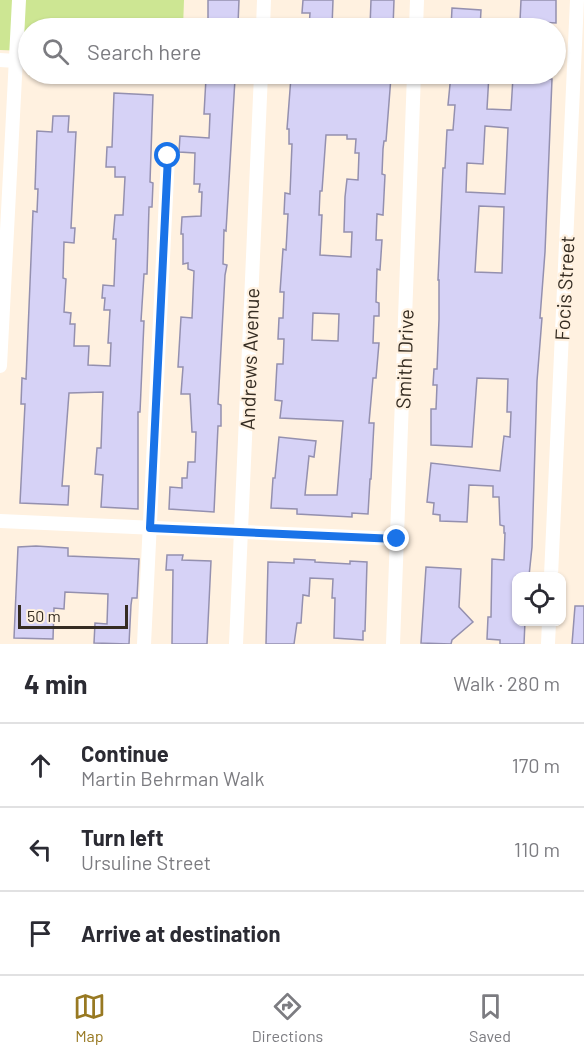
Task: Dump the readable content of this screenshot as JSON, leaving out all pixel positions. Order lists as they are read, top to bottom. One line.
{"streets":{"street":["Focis Street","Andrews Avenue","Smith Drive"]},"scale_bar":"50 m","page":{"search":"Search here","scale":"50 m","heading":["4 min","Walk · 280 m"],"list":[["Continue","Martin Behrman Walk","170 m"],["Turn left","Ursuline Street","110 m"],"Arrive at destination"],"nav":["Map","Directions","Saved"]}}
